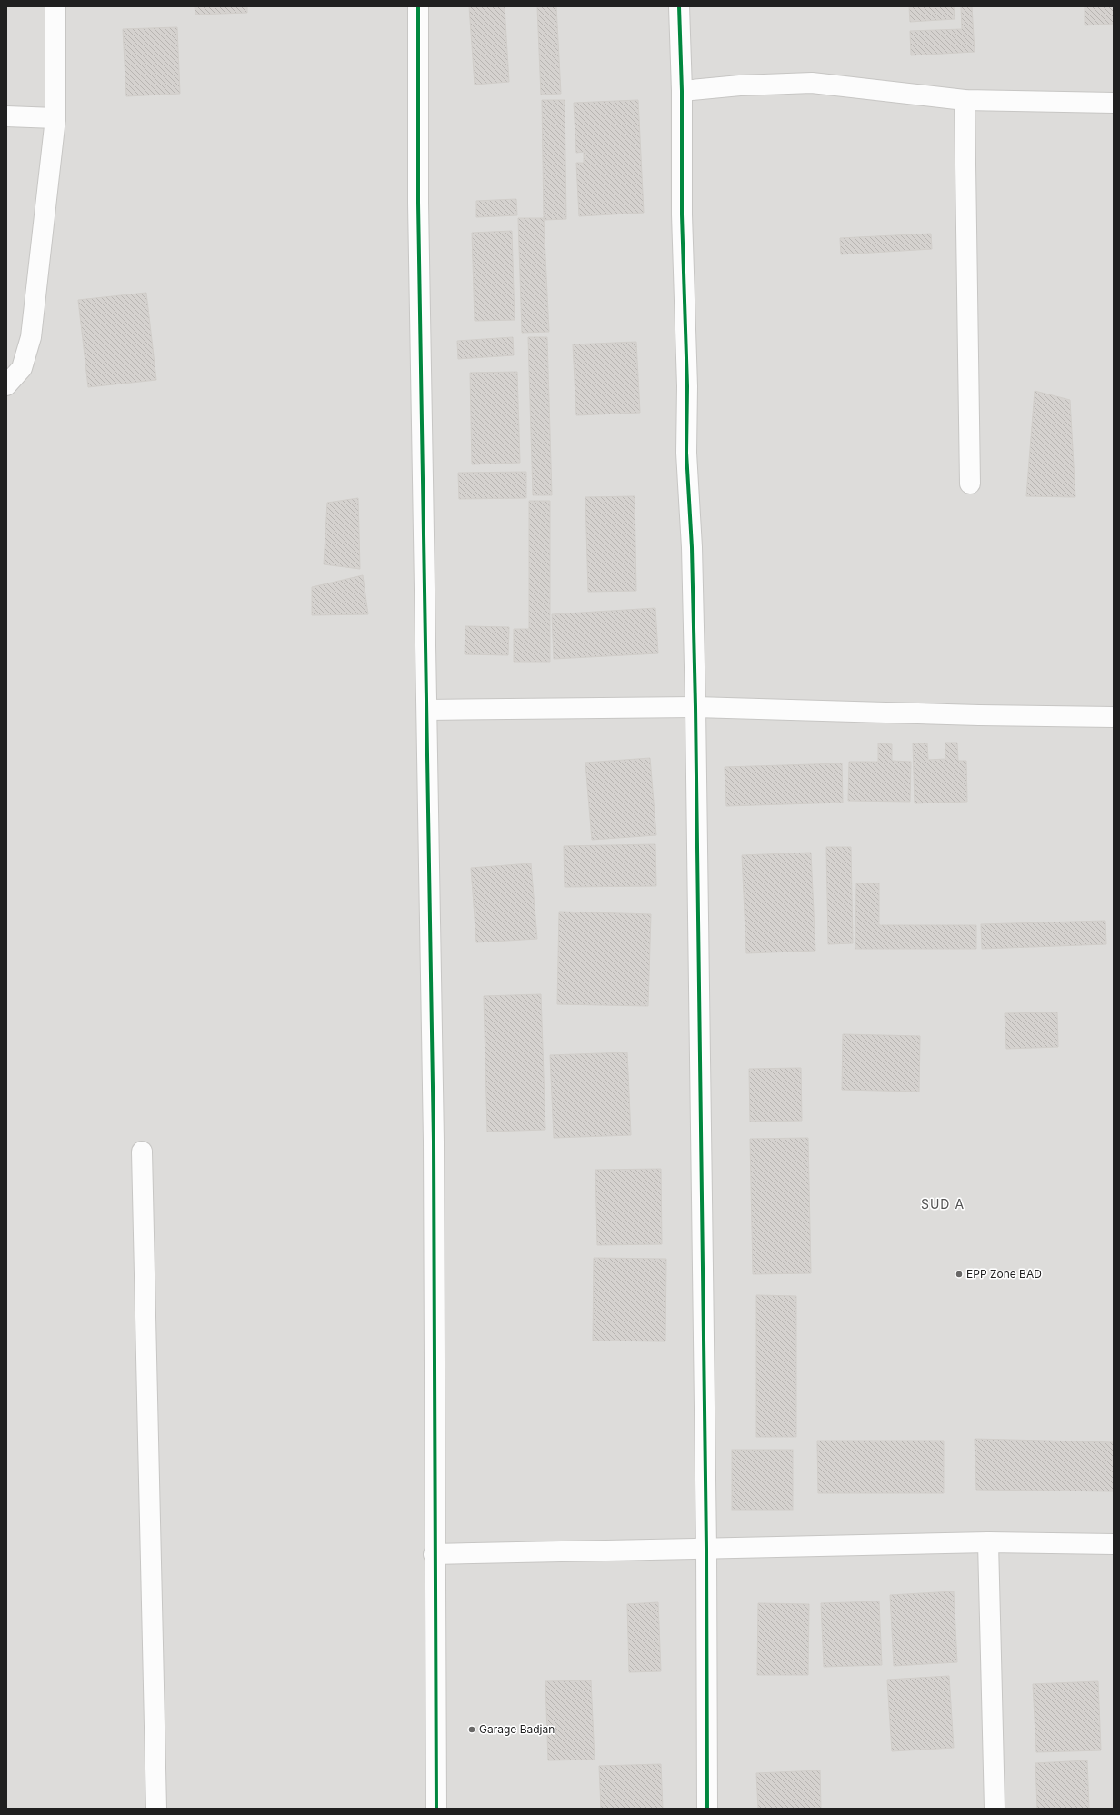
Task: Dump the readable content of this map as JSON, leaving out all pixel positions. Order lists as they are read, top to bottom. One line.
{"districts":["SUD A"],"places":["EPP Zone BAD","Garage Badjan"]}
